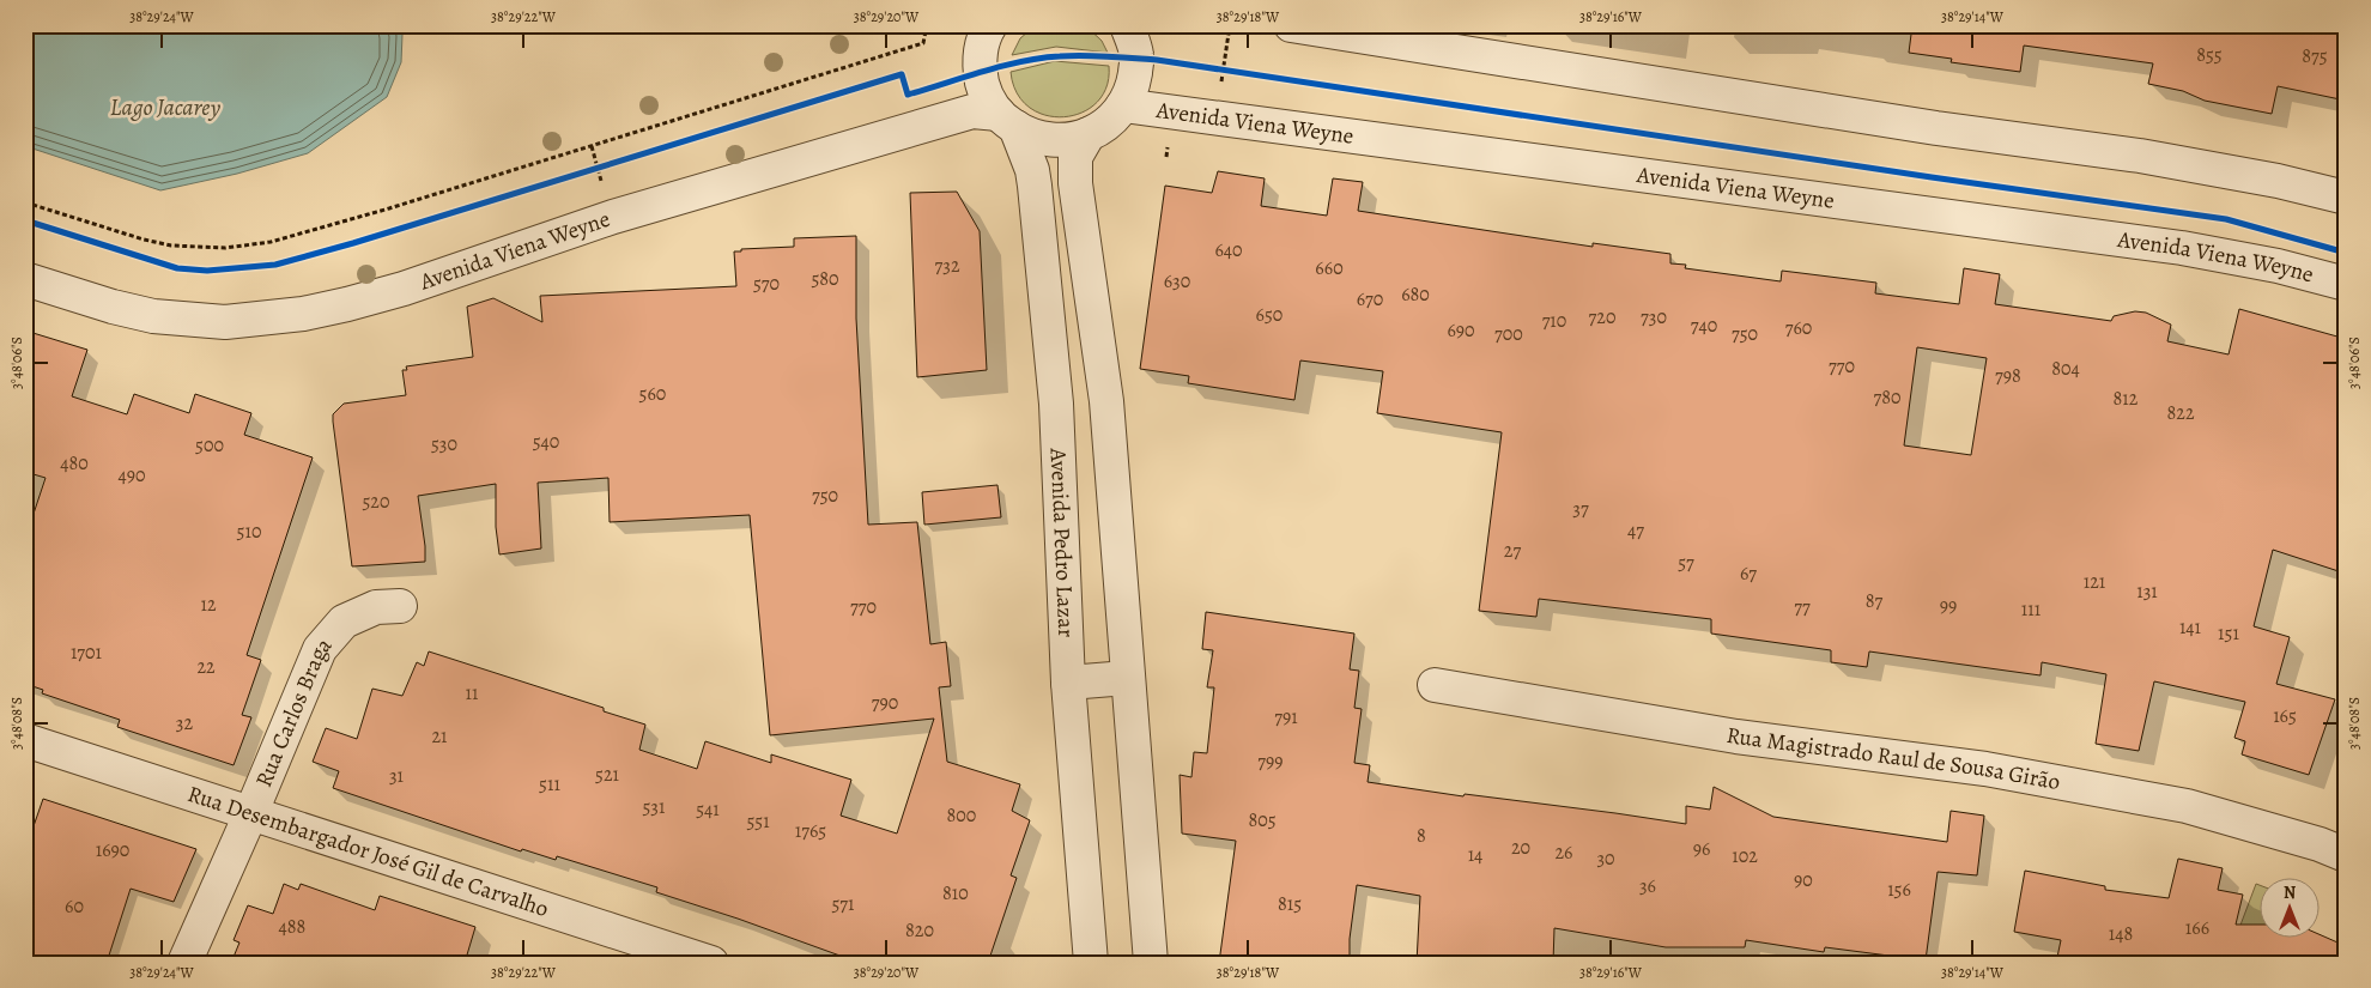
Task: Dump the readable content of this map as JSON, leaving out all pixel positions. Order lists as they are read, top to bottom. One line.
{"streets":{"street":["Avenida Viena Weyne","Avenida Pedro Lazar","Rua Carlos Braga","Rua Magistrado Raul de Sousa Girão","Rua Desembargador José Gil de Carvalho"]},"crossings":[["Avenida Viena Weyne","Avenida Pedro Lazar"],["Rua Carlos Braga","Rua Desembargador José Gil de Carvalho"]],"water":["Lago Jacarey"],"house_numbers":["855","875","640","732","660","580","630","570","680","670","650","720","730","710","740","760","690","700","750","770","804","798","560","780","812","822","540","530","500","480","490","750","520","37","47","510","27","57","67","121","131","87","12","99","770","77","111","141","151","1701","22","11","790","165","791","32","21","799","521","31","511","531","541","800","805","551","1765","8","20","96","1690","26","14","102","30","90","36","156","810","571","815","60","488","166","820","148"],"north":"top","coordinates":["38°29'24\"W","38°29'22\"W","38°29'20\"W","38°29'18\"W","38°29'16\"W","38°29'14\"W","3°48'06\"S","3°48'08\"S"]}
